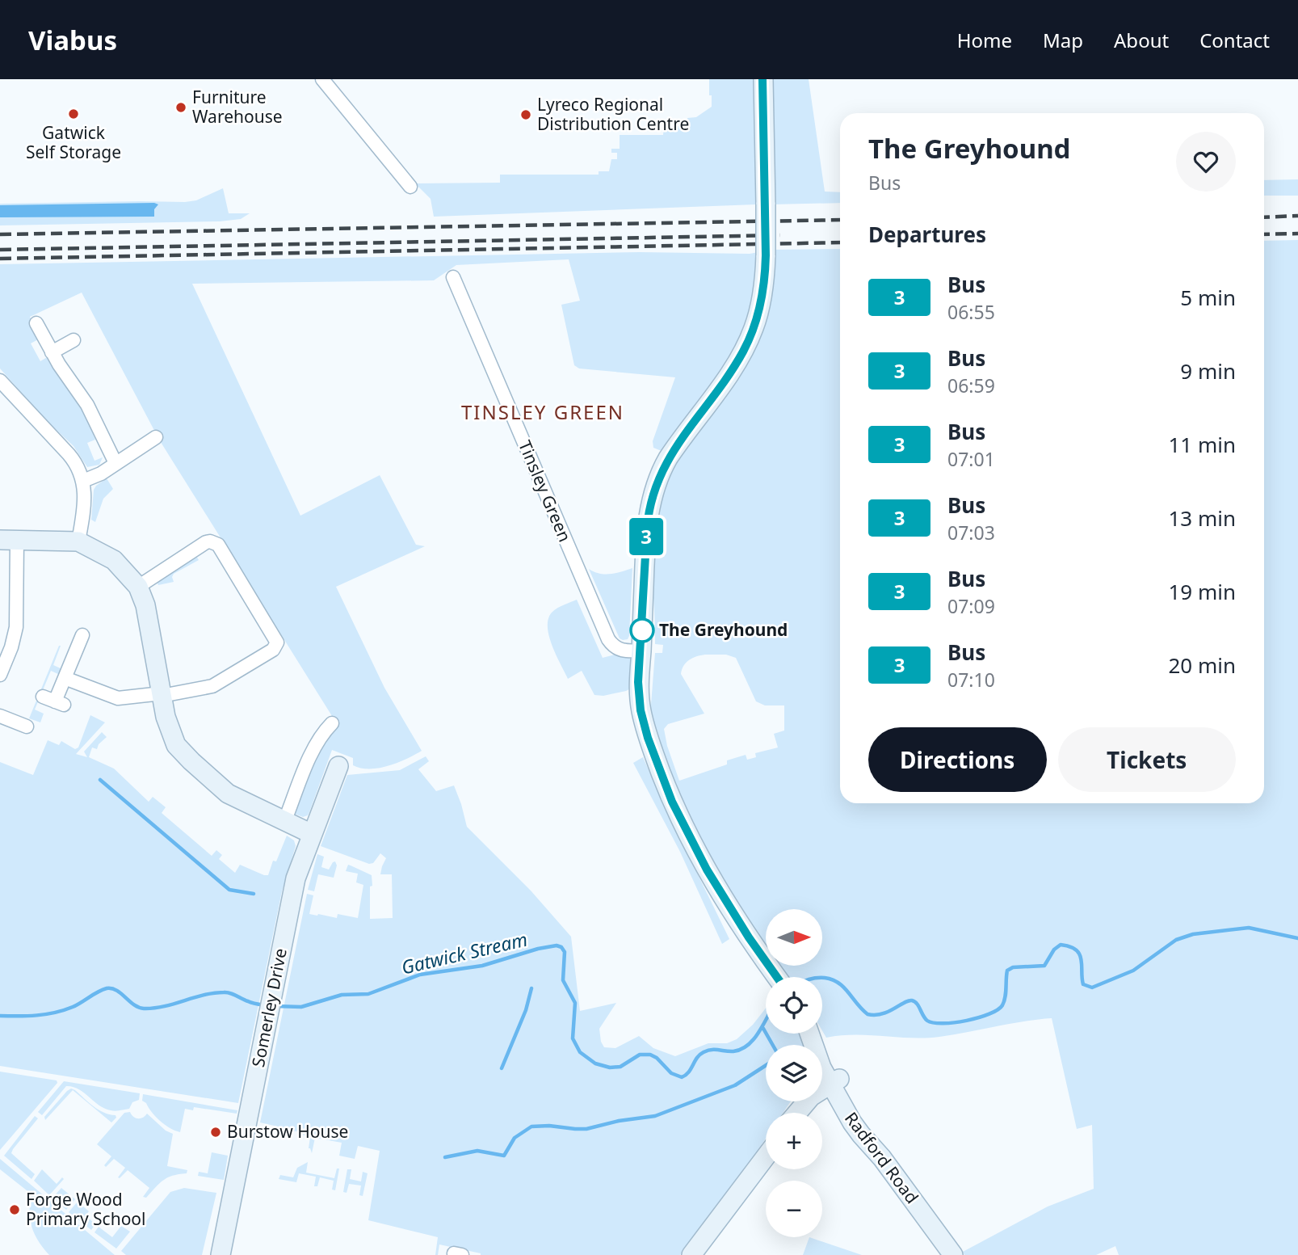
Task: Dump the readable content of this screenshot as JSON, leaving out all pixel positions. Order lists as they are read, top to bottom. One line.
{"streets":{"street":["Tinsley Green","Somerley Drive","Radford Road"]},"districts":["TINSLEY GREEN"],"water":["Gatwick Stream"],"places":["Furniture Warehouse","Gatwick Self Storage","Lyreco Regional Distribution Centre","The Greyhound","Burstow House","Forge Wood Primary School"],"lines":["bus line 3"],"north":"right","page":{"header":"Viabus","nav":["Home","Map","About","Contact"],"on_map":"3","heading":[["The Greyhound","Bus"],"Departures"],"list":[{"mark":"3","name":"Bus","note":"06:55","value":"5 min"},{"mark":"3","name":"Bus","note":"06:59","value":"9 min"},{"mark":"3","name":"Bus","note":"07:01","value":"11 min"},{"mark":"3","name":"Bus","note":"07:03","value":"13 min"},{"mark":"3","name":"Bus","note":"07:09","value":"19 min"},{"mark":"3","name":"Bus","note":"07:10","value":"20 min"}],"buttons":["Directions","Tickets"],"map_buttons":["+","−"]}}
